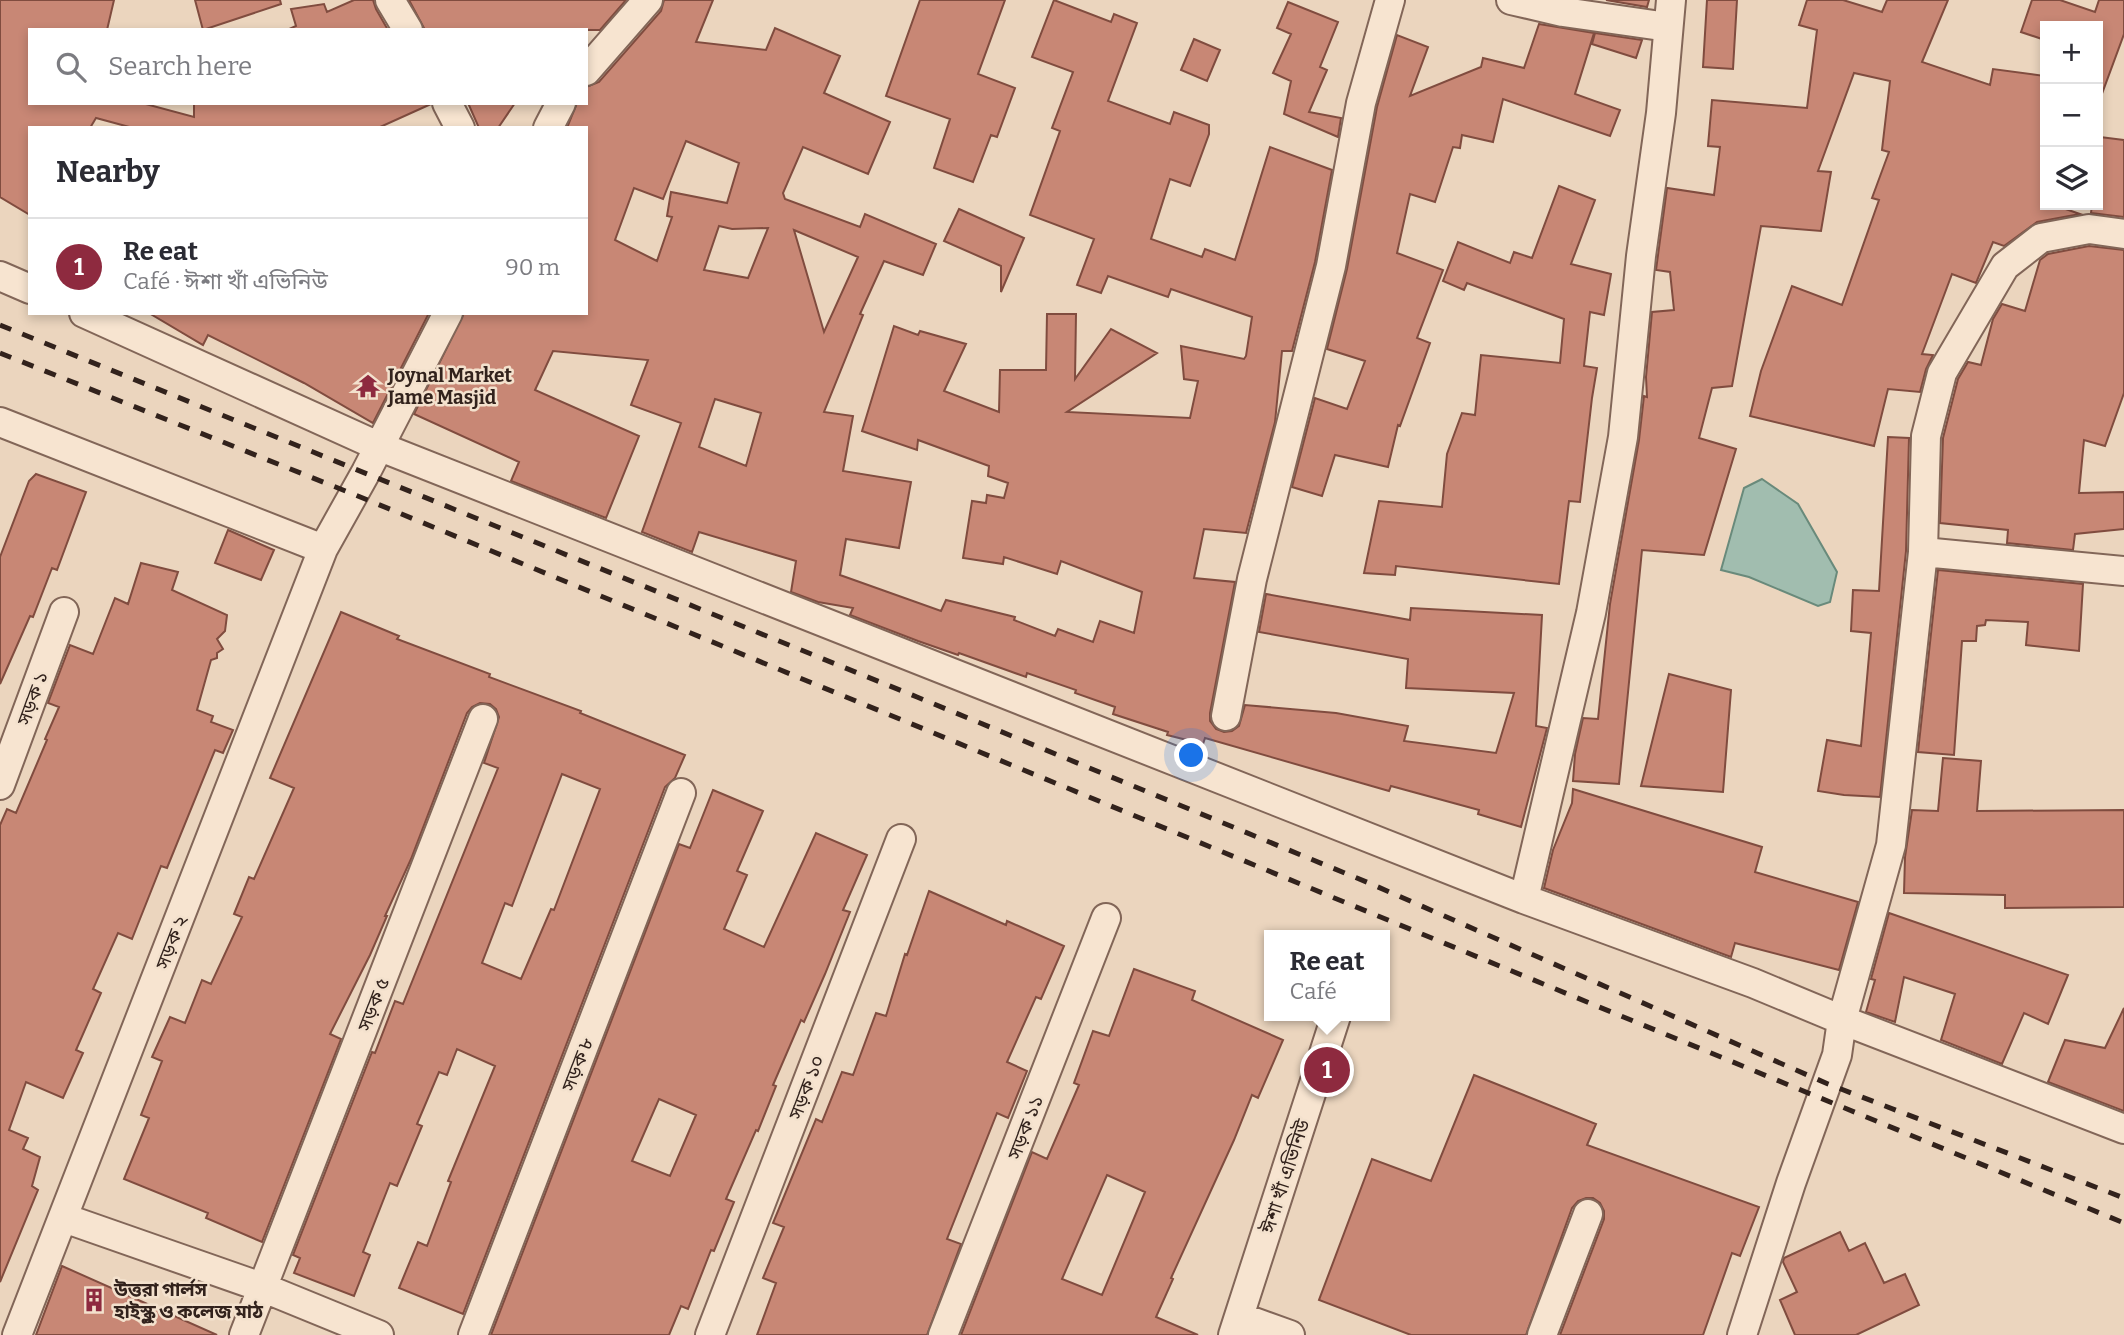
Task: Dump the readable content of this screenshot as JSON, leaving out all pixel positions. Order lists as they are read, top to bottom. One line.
{"streets":{"street":["সড়ক ১","সড়ক ২","সড়ক ৫","সড়ক ৮","সড়ক ১০","সড়ক ১১","ঈশা খাঁ এভিনিউ"]},"places":{"temple":["Joynal Market Jame Masjid"],"building":["উত্তরা গার্লস হাইস্কুল ও কলেজ মাঠ"]},"page":{"map_buttons":["+","−"],"search":"Search here","heading":"Nearby","list":[{"mark":"1","name":"Re eat","note":"Café · ঈশা খাঁ এভিনিউ","value":"90 m"}],"popup":["Re eat","Café"],"pins":"1"}}
